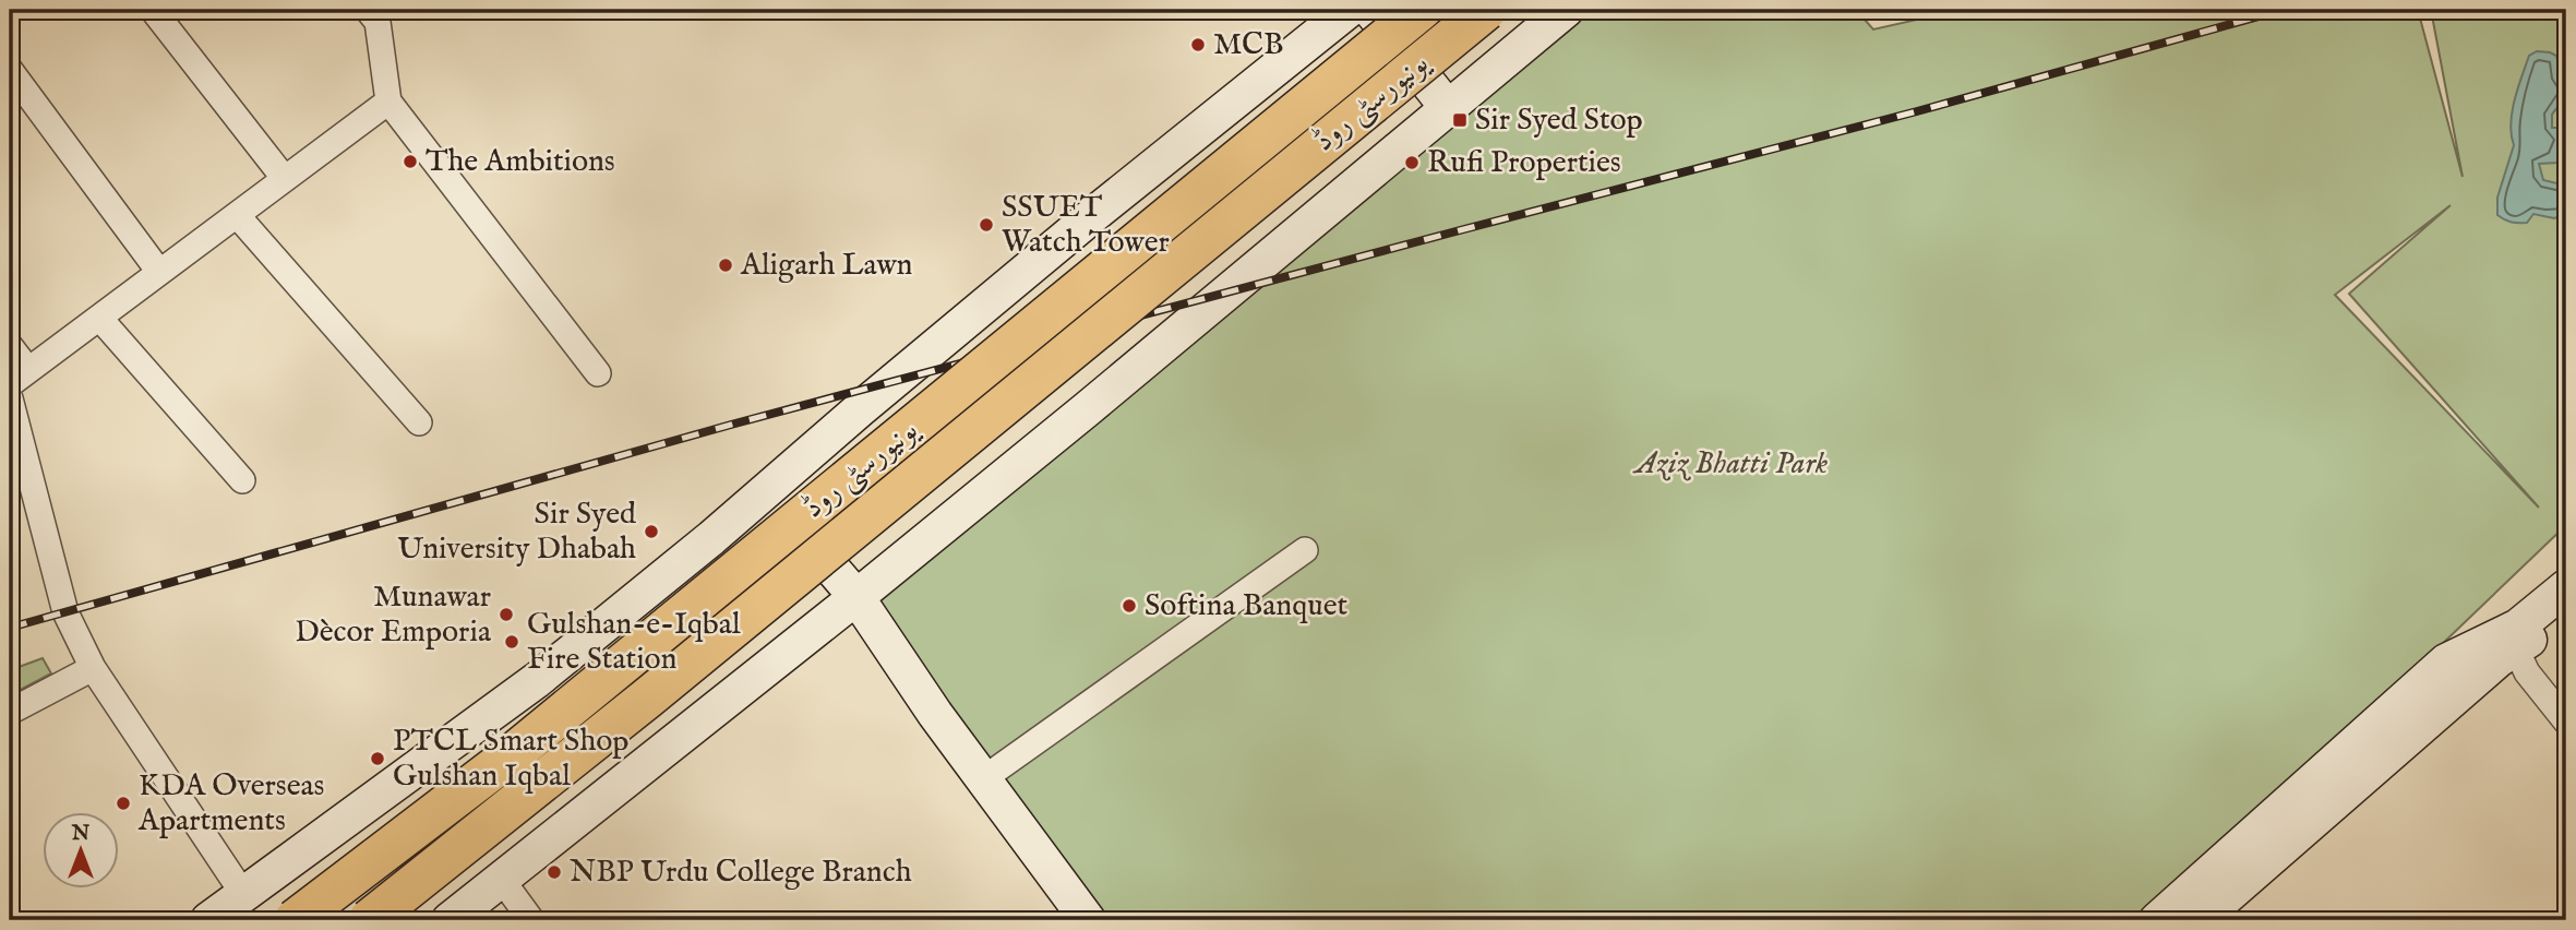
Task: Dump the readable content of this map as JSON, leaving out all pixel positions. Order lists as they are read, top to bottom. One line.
{"streets":{"main road":["یونیورسٹی روڈ"]},"parks":["Aziz Bhatti Park"],"places":{"other":["MCB","The Ambitions","Rufi Properties","SSUET Watch Tower","Aligarh Lawn","Sir Syed University Dhabah","Softina Banquet","Munawar Dècor Emporia","Gulshan-e-Iqbal Fire Station","PTCL Smart Shop Gulshan Iqbal","KDA Overseas Apartments","NBP Urdu College Branch"],"transit":["Sir Syed Stop"]},"north":"top"}
